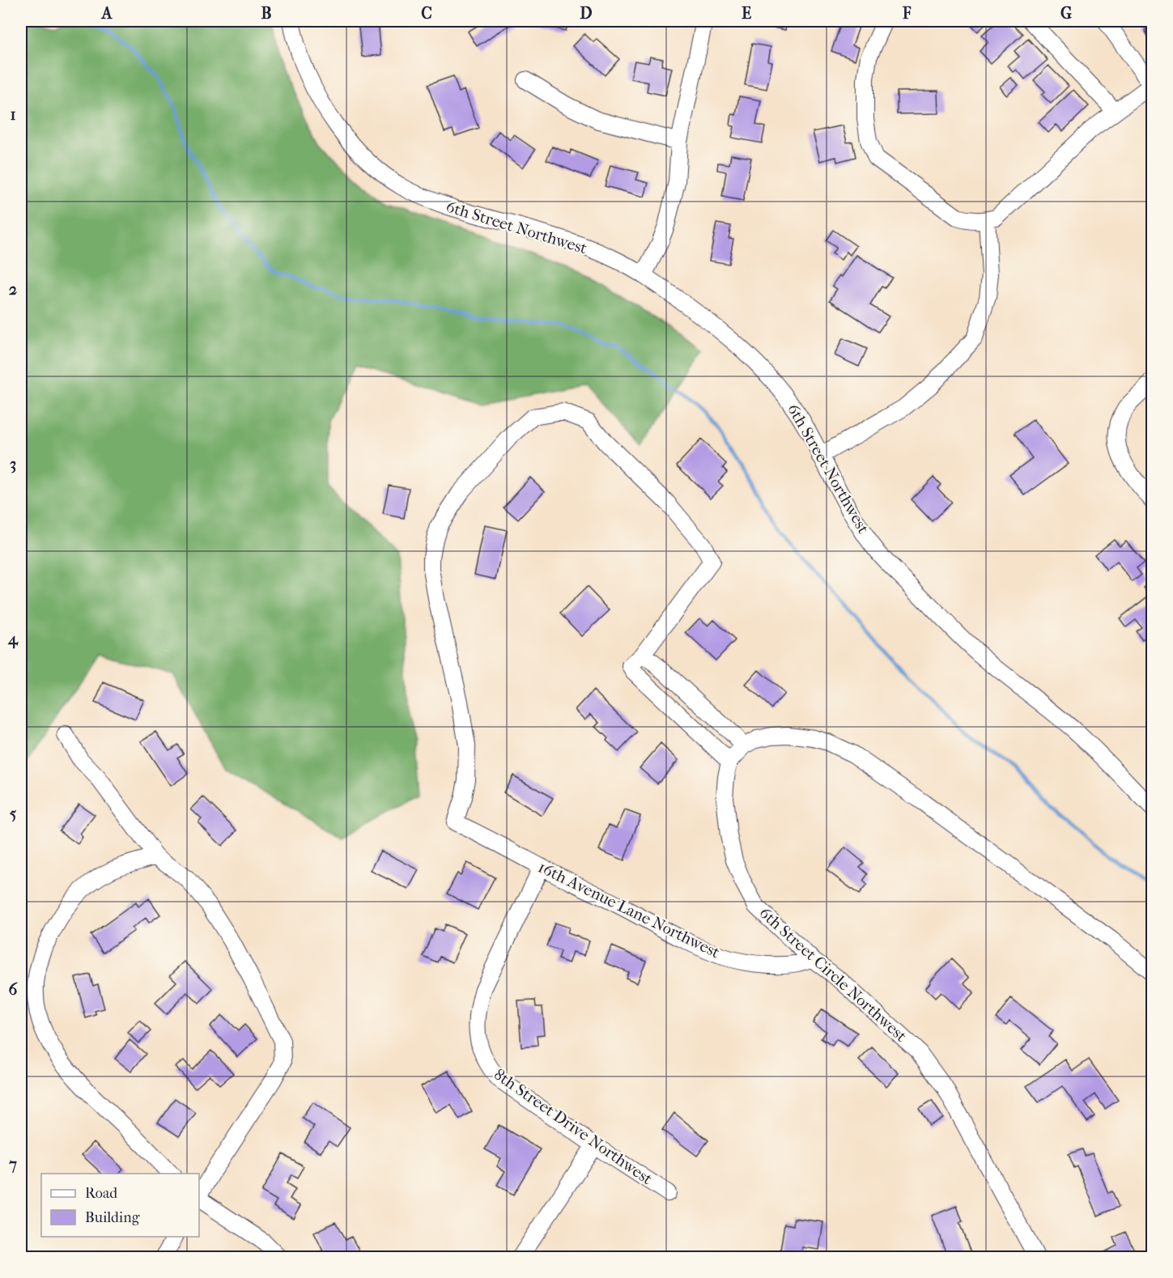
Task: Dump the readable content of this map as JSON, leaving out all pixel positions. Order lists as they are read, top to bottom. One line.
{"streets":{"street":["6th Street Northwest","16th Avenue Lane Northwest","6th Street Circle Northwest","8th Street Drive Northwest"]},"crossings":[["16th Avenue Lane Northwest","6th Street Circle Northwest"],["16th Avenue Lane Northwest","8th Street Drive Northwest"]],"legend":["Road","Building"],"grid":{"columns":["A","B","C","D","E","F","G"],"rows":["1","2","3","4","5","6","7"]}}
